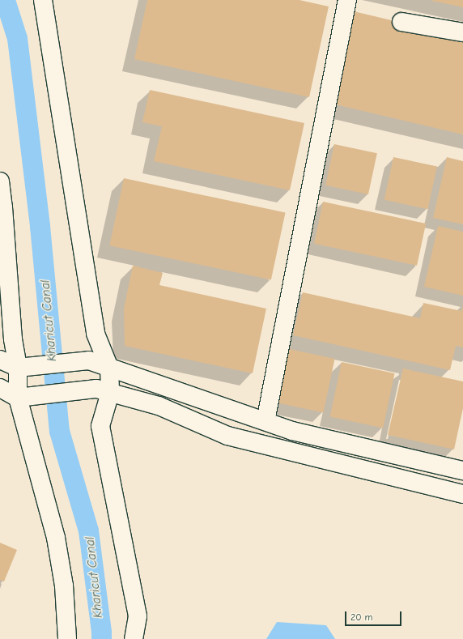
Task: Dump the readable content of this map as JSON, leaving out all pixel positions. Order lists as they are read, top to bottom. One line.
{"water":["Kharicut Canal"],"scale_bar":"20 m"}
